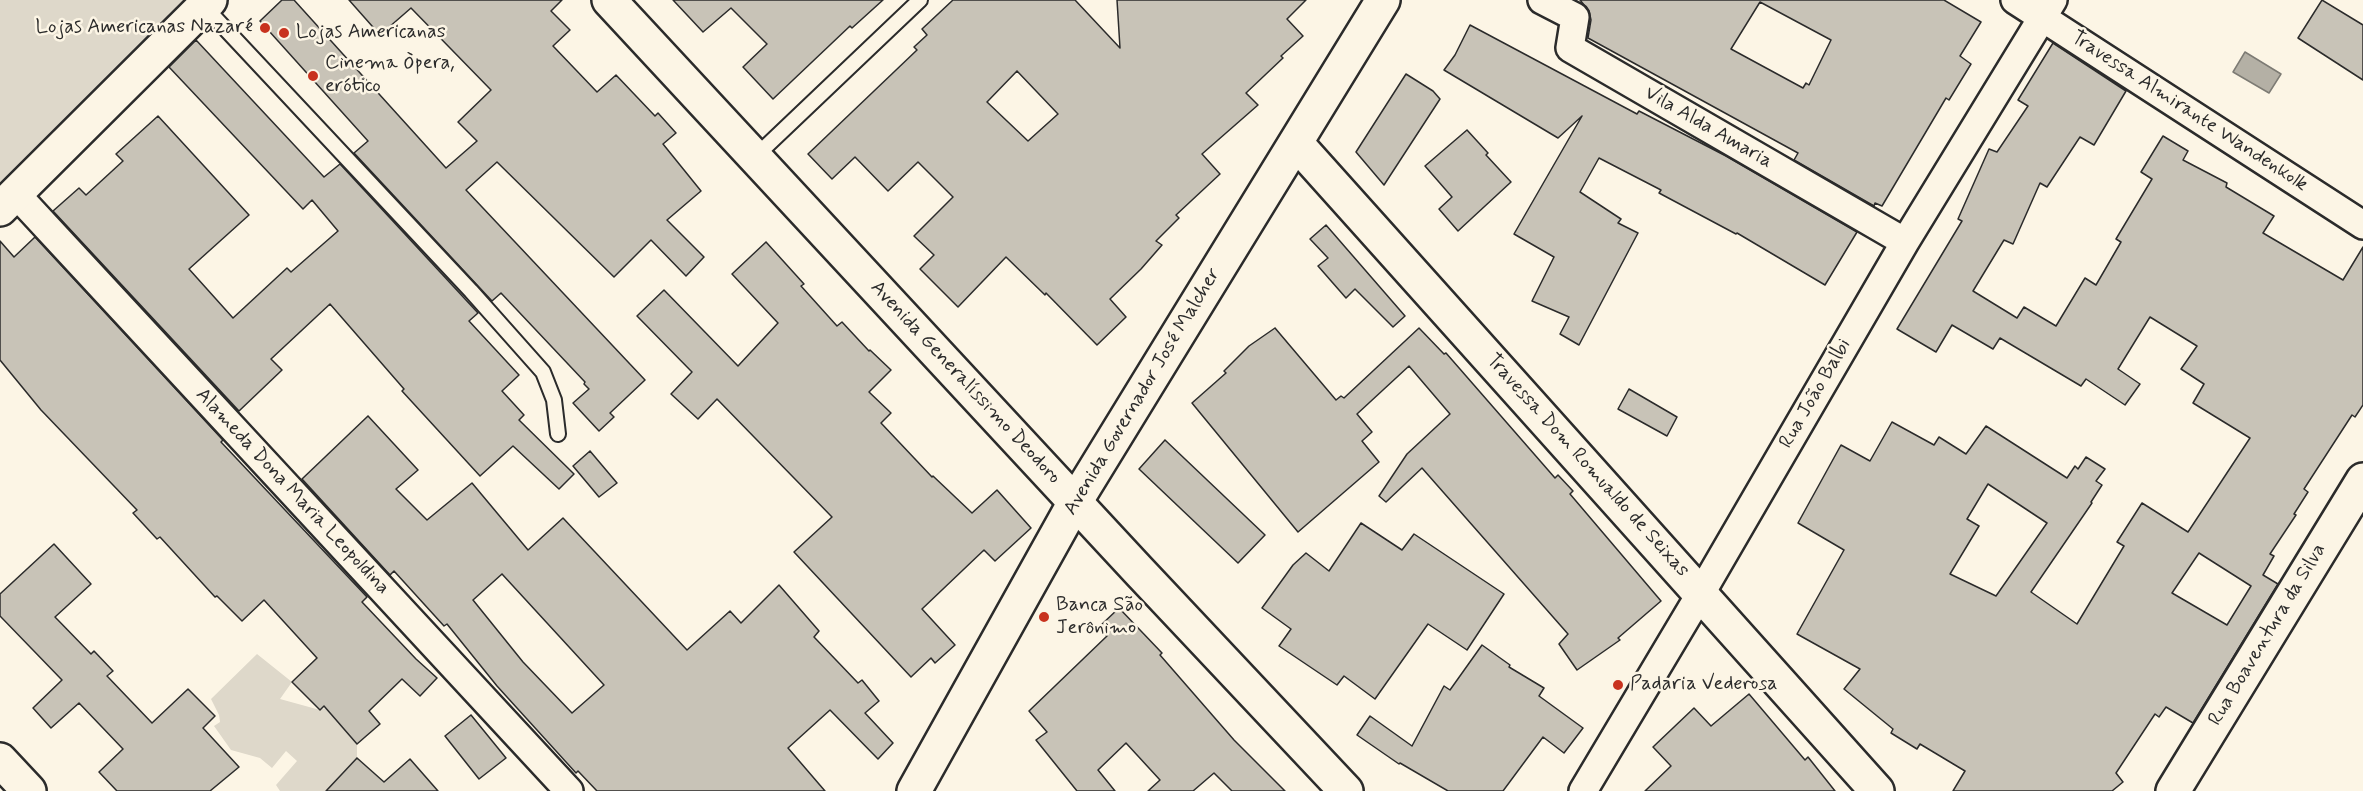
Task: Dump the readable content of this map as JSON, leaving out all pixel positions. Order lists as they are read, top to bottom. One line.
{"streets":{"street":["Travessa Almirante Wandenkolk","Vila Alda Amaria","Avenida Generalíssimo Deodoro","Avenida Governador José Malcher","Rua João Balbi","Travessa Dom Romualdo de Seixas","Alameda Dona Maria Leopoldina","Rua Boaventura da Silva"]},"crossings":[["Travessa Almirante Wandenkolk","Rua João Balbi"],["Vila Alda Amaria","Rua João Balbi"],["Avenida Generalíssimo Deodoro","Avenida Governador José Malcher"],["Avenida Governador José Malcher","Travessa Dom Romualdo de Seixas"],["Rua João Balbi","Travessa Dom Romualdo de Seixas"]],"places":["Lojas Americanas Nazaré","Lojas Americanas","Cinema Òpera, erótico","Banca São Jerônimo","Padaria Vederosa"]}
